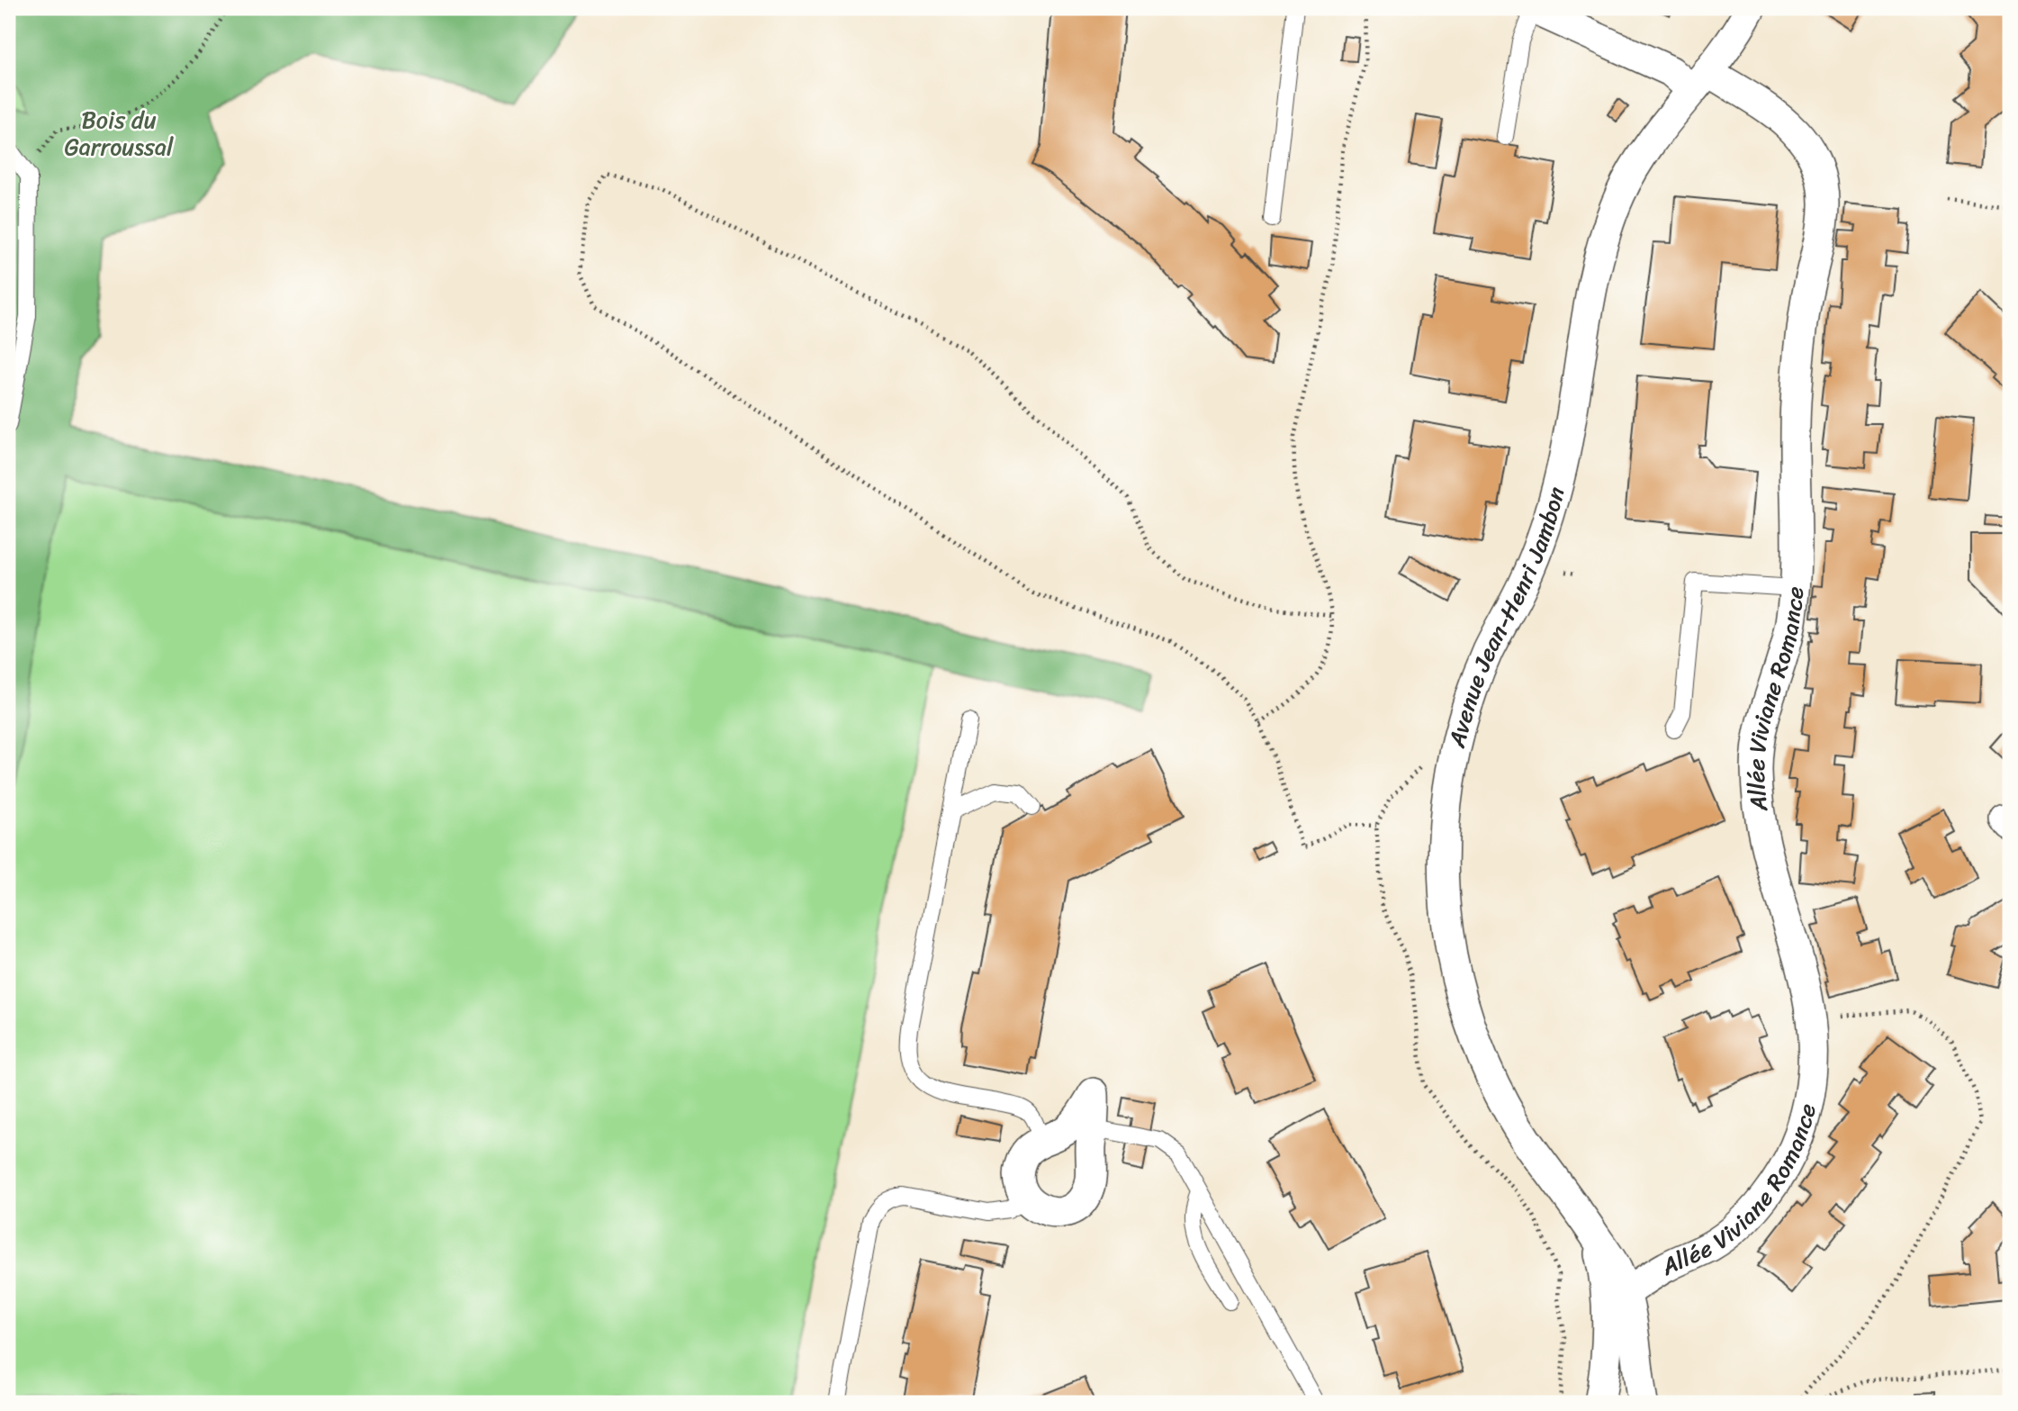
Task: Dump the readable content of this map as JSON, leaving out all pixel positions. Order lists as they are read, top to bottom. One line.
{"streets":{"street":["Avenue Jean-Henri Jambon","Allée Viviane Romance"]},"crossings":[["Avenue Jean-Henri Jambon","Allée Viviane Romance"]],"parks":["Bois du Garroussal"]}
